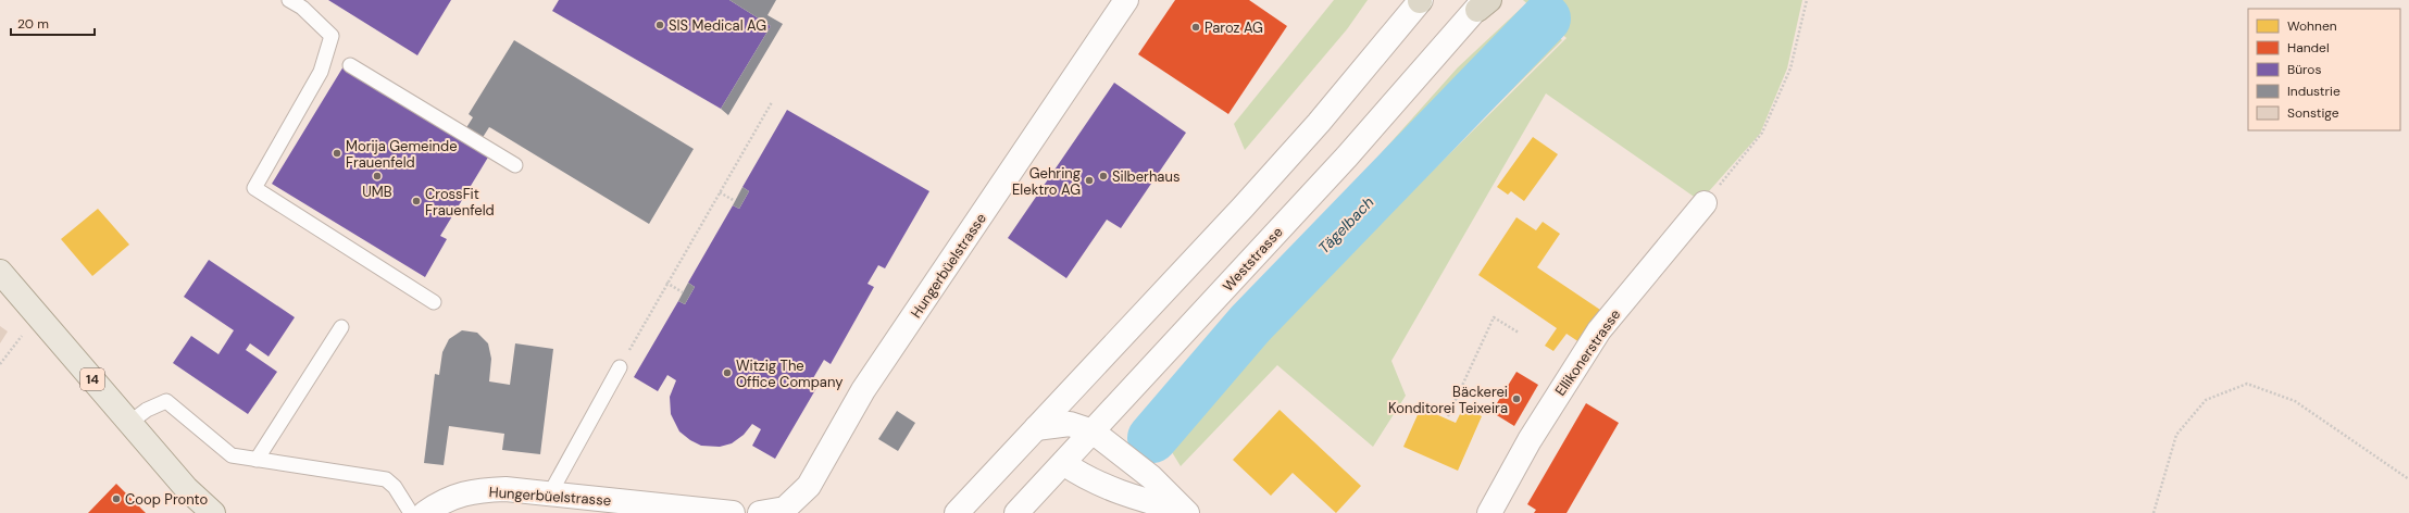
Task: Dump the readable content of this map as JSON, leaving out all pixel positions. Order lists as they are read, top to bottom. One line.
{"streets":{"main road":["14"],"street":["Weststrasse","Hungerbüelstrasse","Ellikonerstrasse"]},"water":["Tägelbach"],"places":["SIS Medical AG","Paroz AG","Morija Gemeinde Frauenfeld","UMB","Silberhaus","Gehring Elektro AG","CrossFit Frauenfeld","Witzig The Office Company","Bäckerei Konditorei Teixeira","Coop Pronto"],"legend":["Wohnen","Handel","Büros","Industrie","Sonstige"],"scale_bar":"20 m"}
